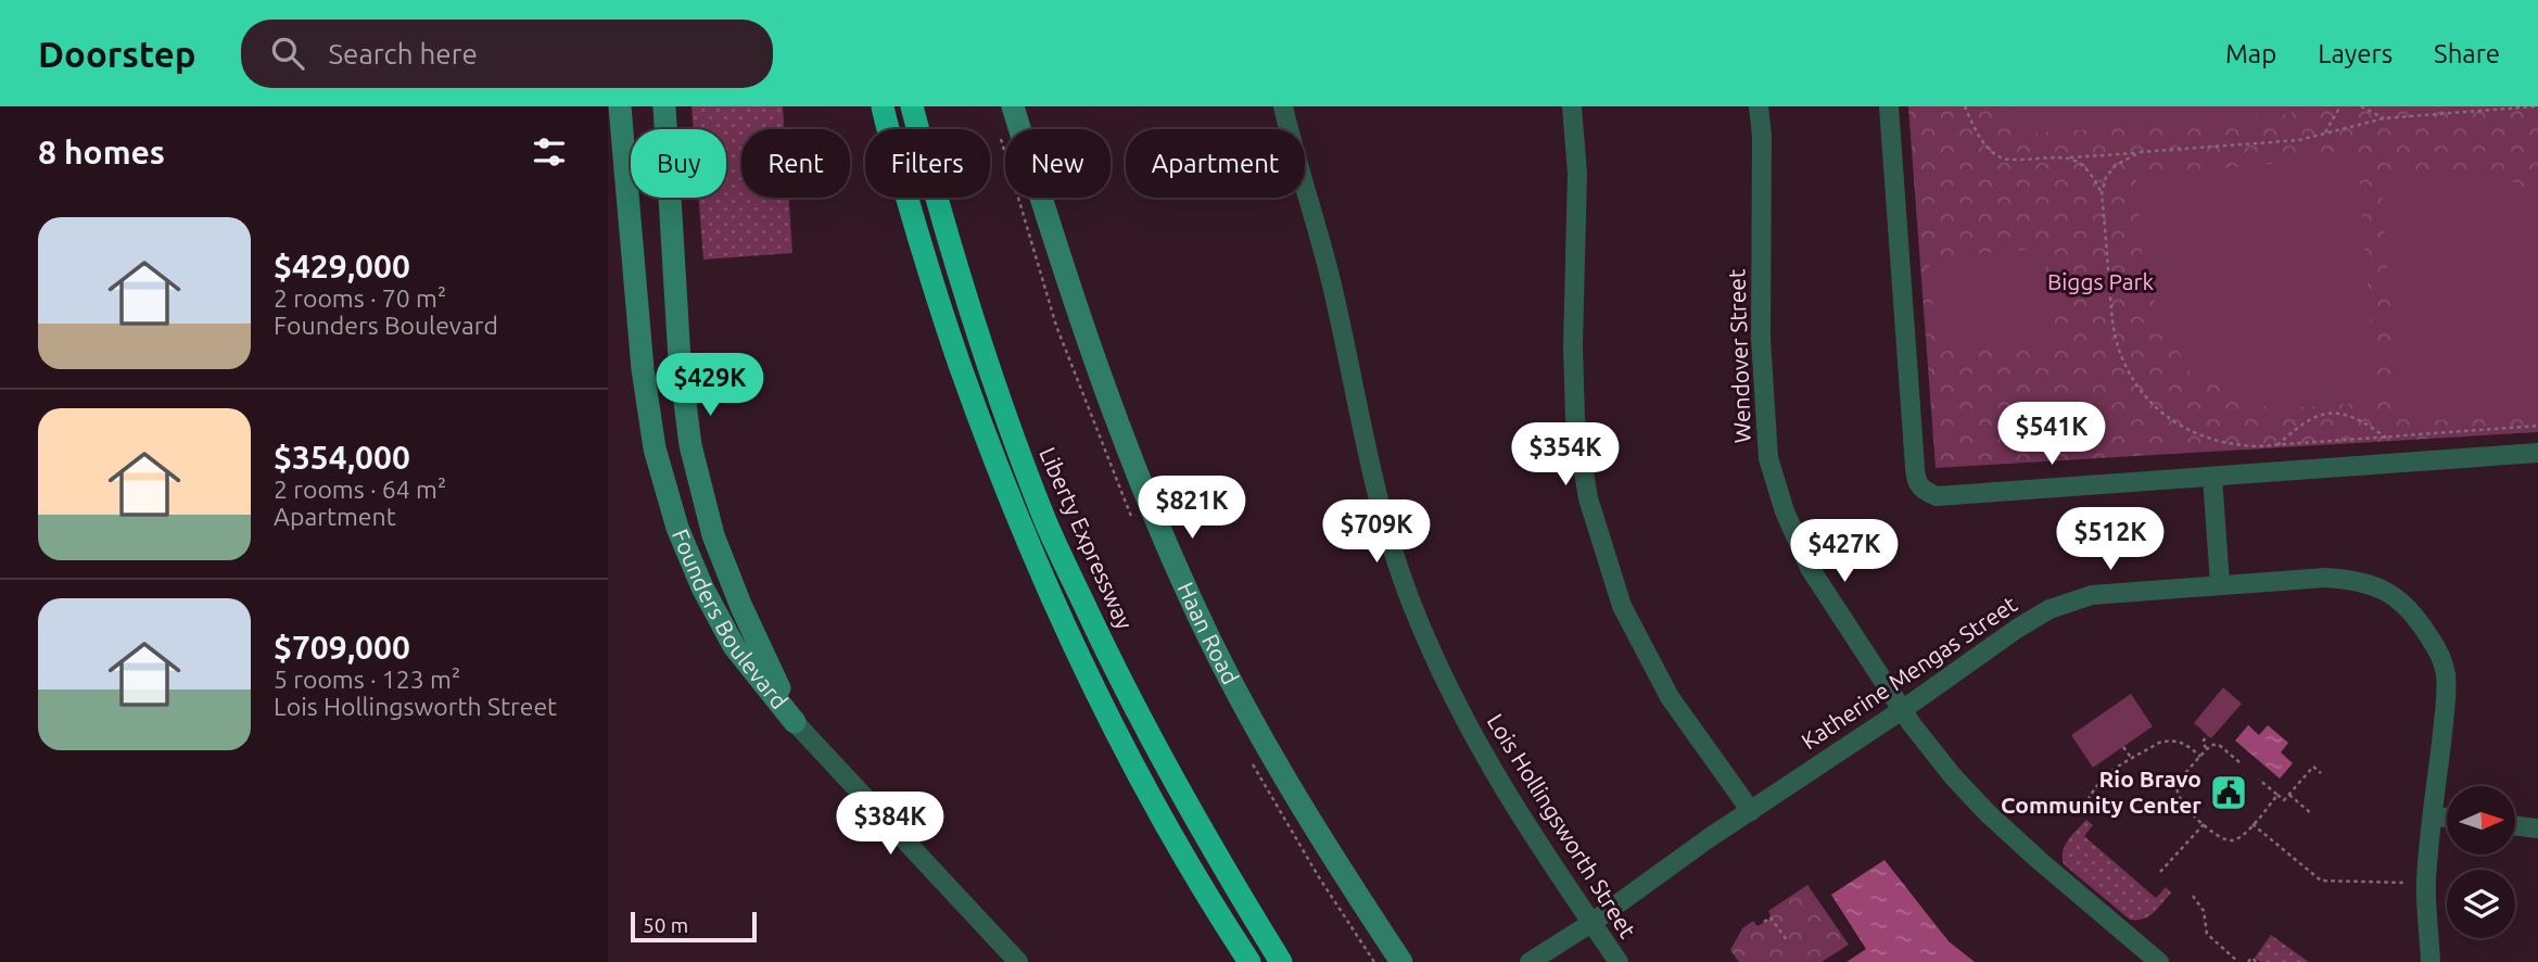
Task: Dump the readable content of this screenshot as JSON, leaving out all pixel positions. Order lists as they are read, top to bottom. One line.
{"streets":{"highway":["Liberty Expressway"],"street":["Wendover Street","Founders Boulevard","Haan Road","Katherine Mengas Street","Lois Hollingsworth Street"]},"crossings":[["Wendover Street","Katherine Mengas Street"],["Katherine Mengas Street","Lois Hollingsworth Street"]],"parks":["Biggs Park"],"places":{"public building":["Rio Bravo Community Center"]},"scale_bar":"50 m","north":"right","page":{"header":"Doorstep","search":"Search here","nav":["Map","Layers","Share"],"heading":"8 homes","chip":["Buy","Rent","Filters","New","Apartment"],"list":[{"name":"$429,000","note":"2 rooms · 70 m² · Founders Boulevard"},{"name":"$354,000","note":"2 rooms · 64 m² · Apartment"},{"name":"$709,000","note":"5 rooms · 123 m² · Lois Hollingsworth Street"}],"price":["$429K","$541K","$354K","$821K","$709K","$512K","$427K","$384K"],"scale":"50 m"}}
